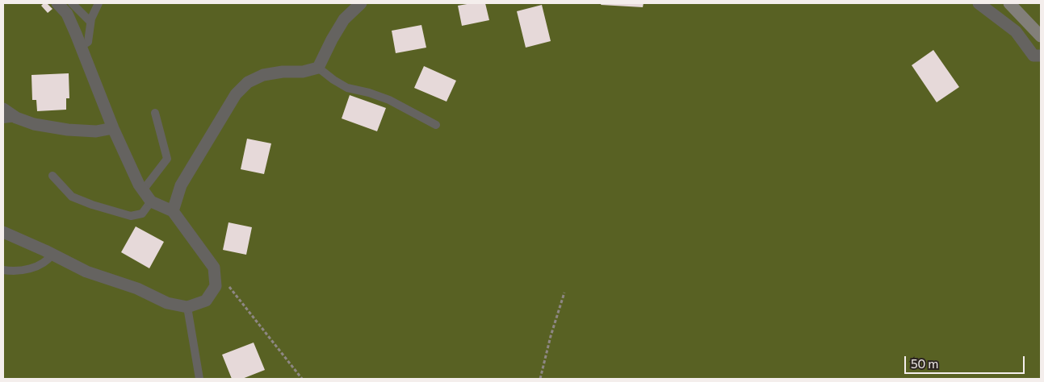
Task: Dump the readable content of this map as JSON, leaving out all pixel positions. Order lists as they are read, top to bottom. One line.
{"scale_bar":"50 m"}
